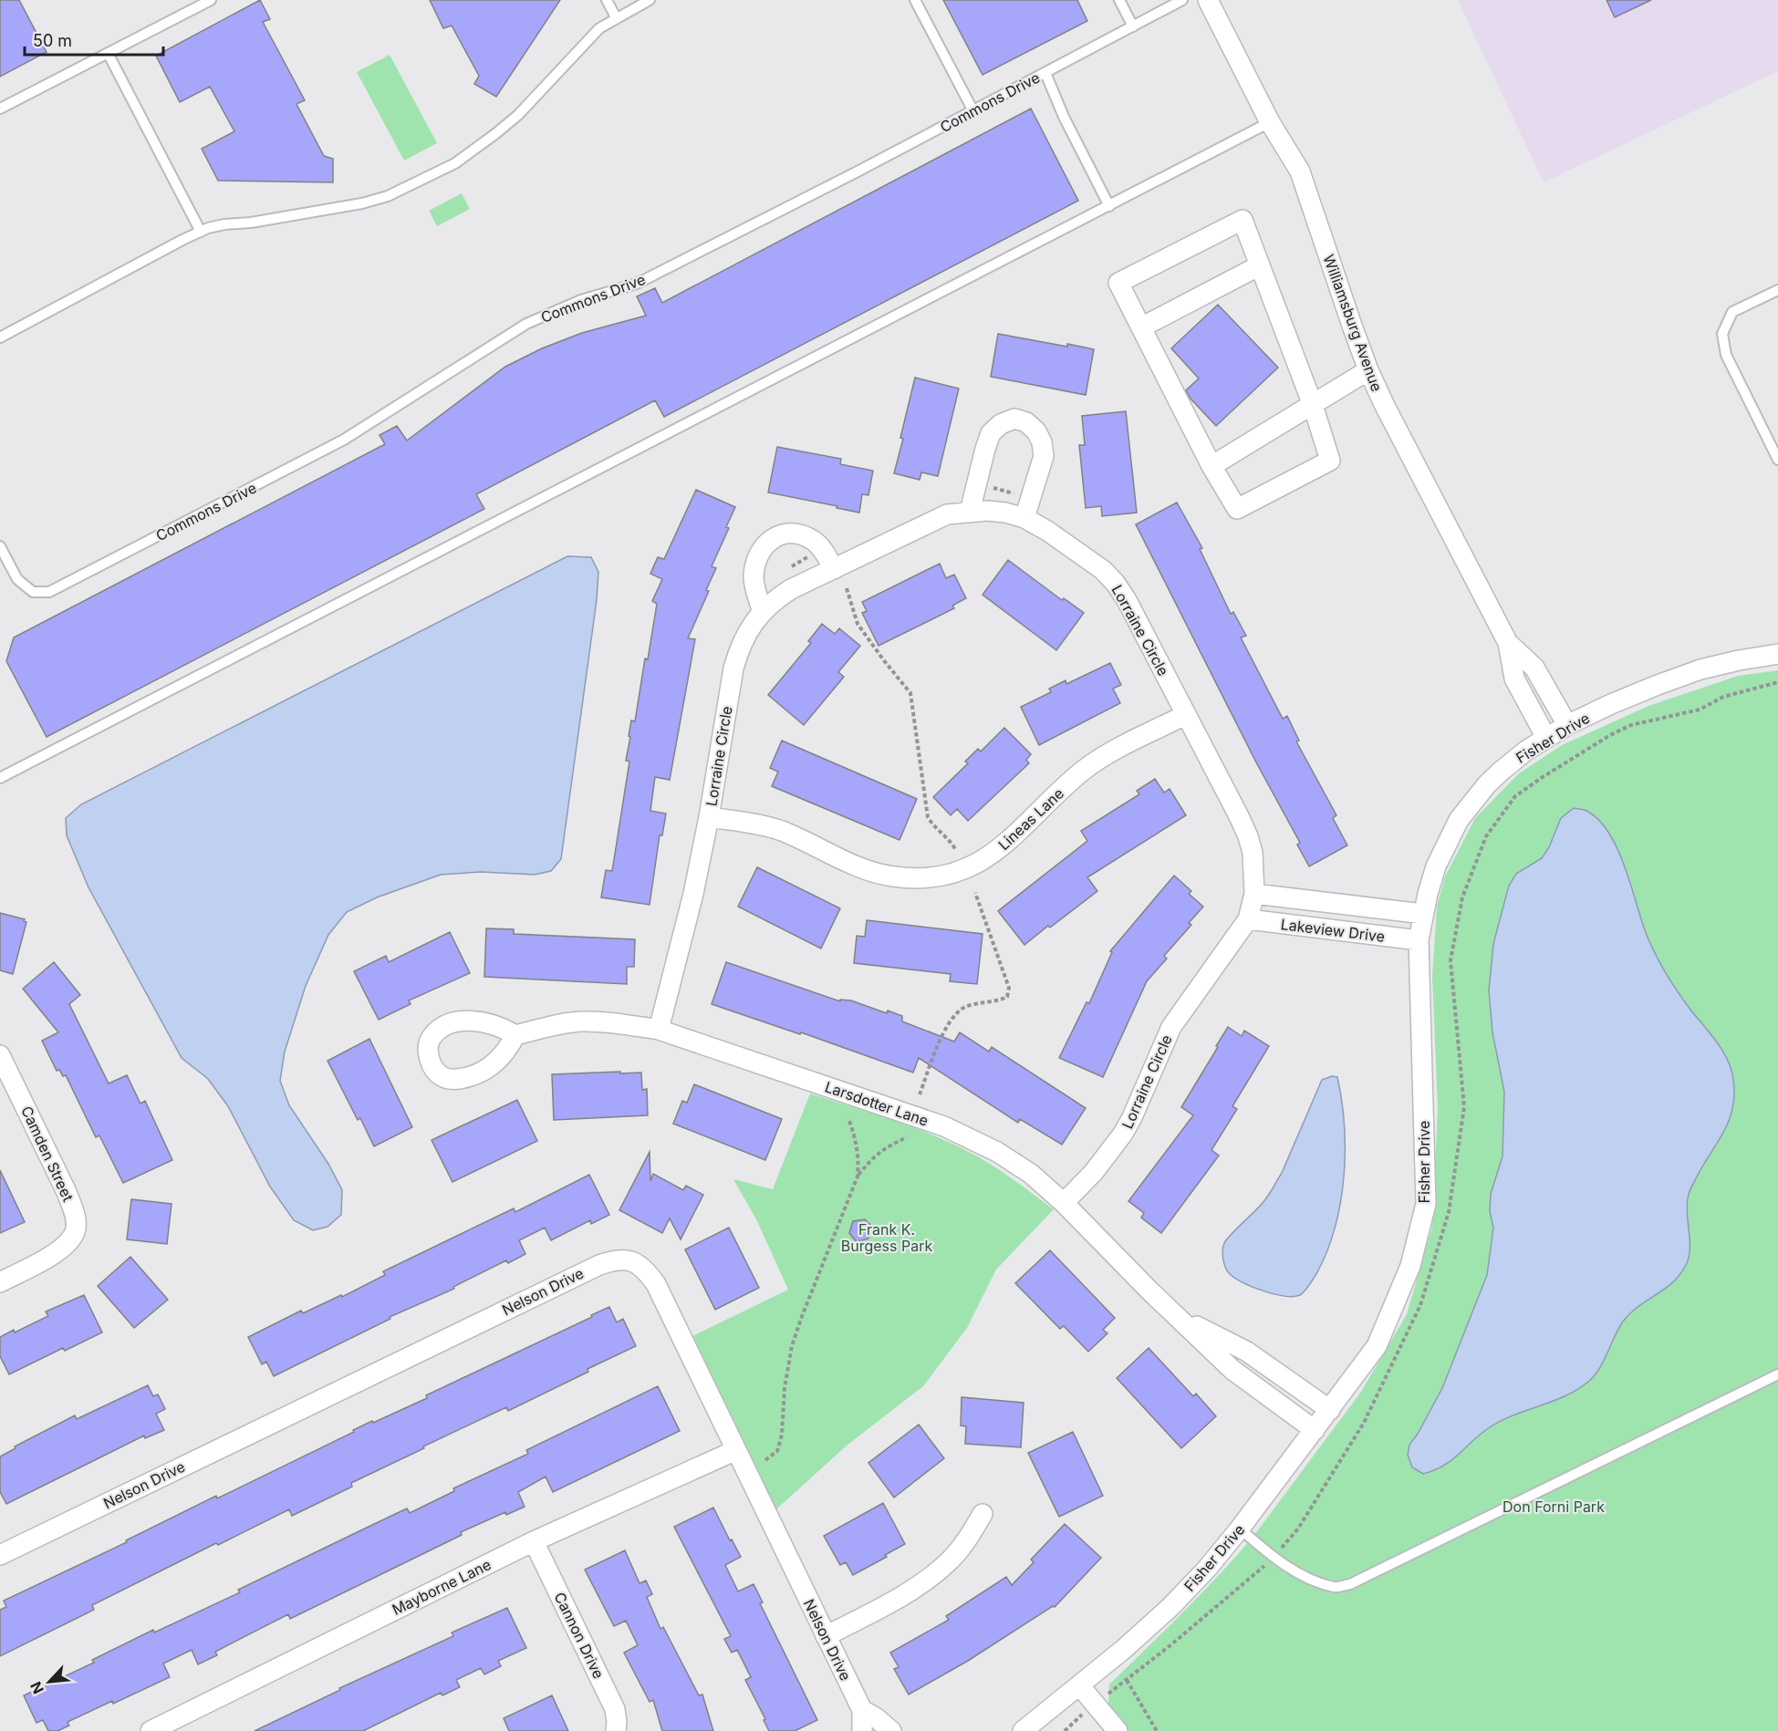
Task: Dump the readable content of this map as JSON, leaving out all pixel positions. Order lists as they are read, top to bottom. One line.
{"streets":{"street":["Williamsburg Avenue","Lorraine Circle","Fisher Drive","Lineas Lane","Lakeview Drive","Larsdotter Lane","Camden Street","Nelson Drive","Mayborne Lane","Cannon Drive"],"lane":["Commons Drive"]},"crossings":[["Williamsburg Avenue","Fisher Drive"],["Lorraine Circle","Lineas Lane"],["Lorraine Circle","Lakeview Drive"],["Lorraine Circle","Larsdotter Lane"],["Fisher Drive","Lakeview Drive"],["Fisher Drive","Larsdotter Lane"],["Nelson Drive","Mayborne Lane"],["Mayborne Lane","Cannon Drive"]],"parks":["Frank K. Burgess Park","Don Forni Park"],"scale_bar":"50 m","north":"bottom left"}
